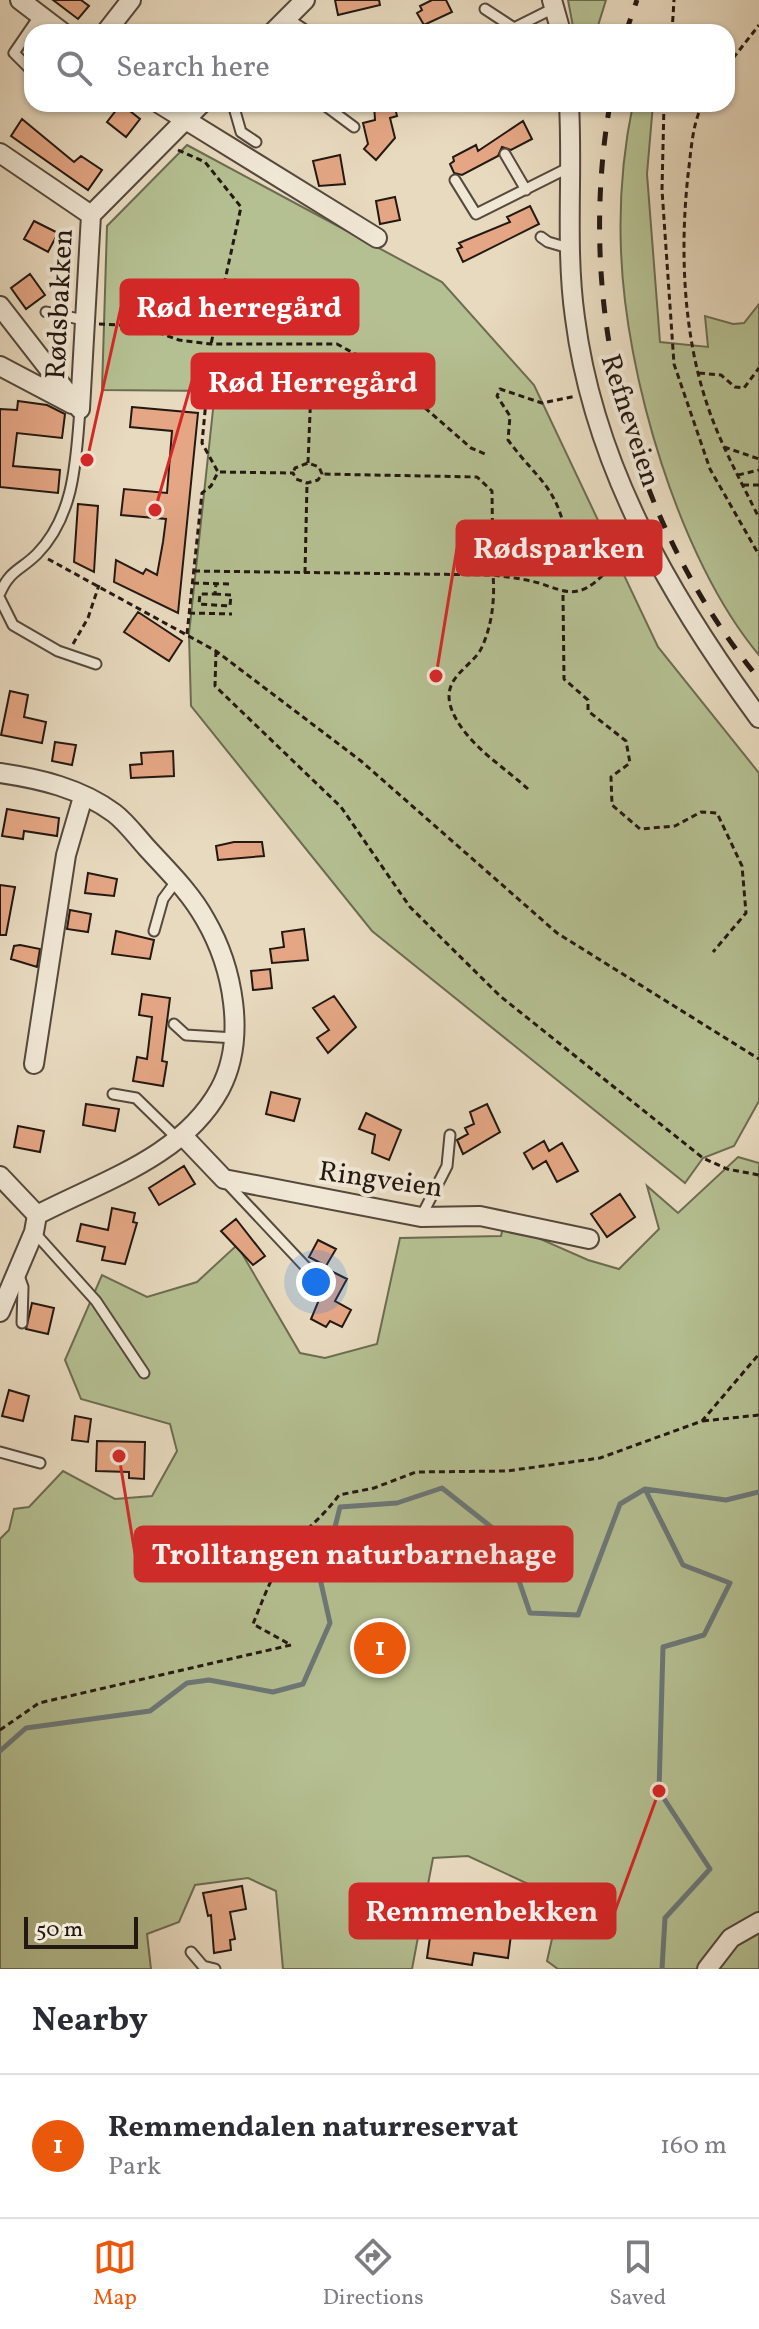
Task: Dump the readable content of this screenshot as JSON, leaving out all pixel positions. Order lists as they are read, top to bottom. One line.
{"streets":{"street":["Rødsbakken","Refneveien","Ringveien"]},"places":["Rød herregård","Rød Herregård","Rødsparken","Trolltangen naturbarnehage","Remmenbekken"],"scale_bar":"50 m","page":{"search":"Search here","pins":"1","scale":"50 m","heading":"Nearby","list":[{"mark":"1","name":"Remmendalen naturreservat","note":"Park","value":"160 m"}],"nav":["Map","Directions","Saved"]}}
